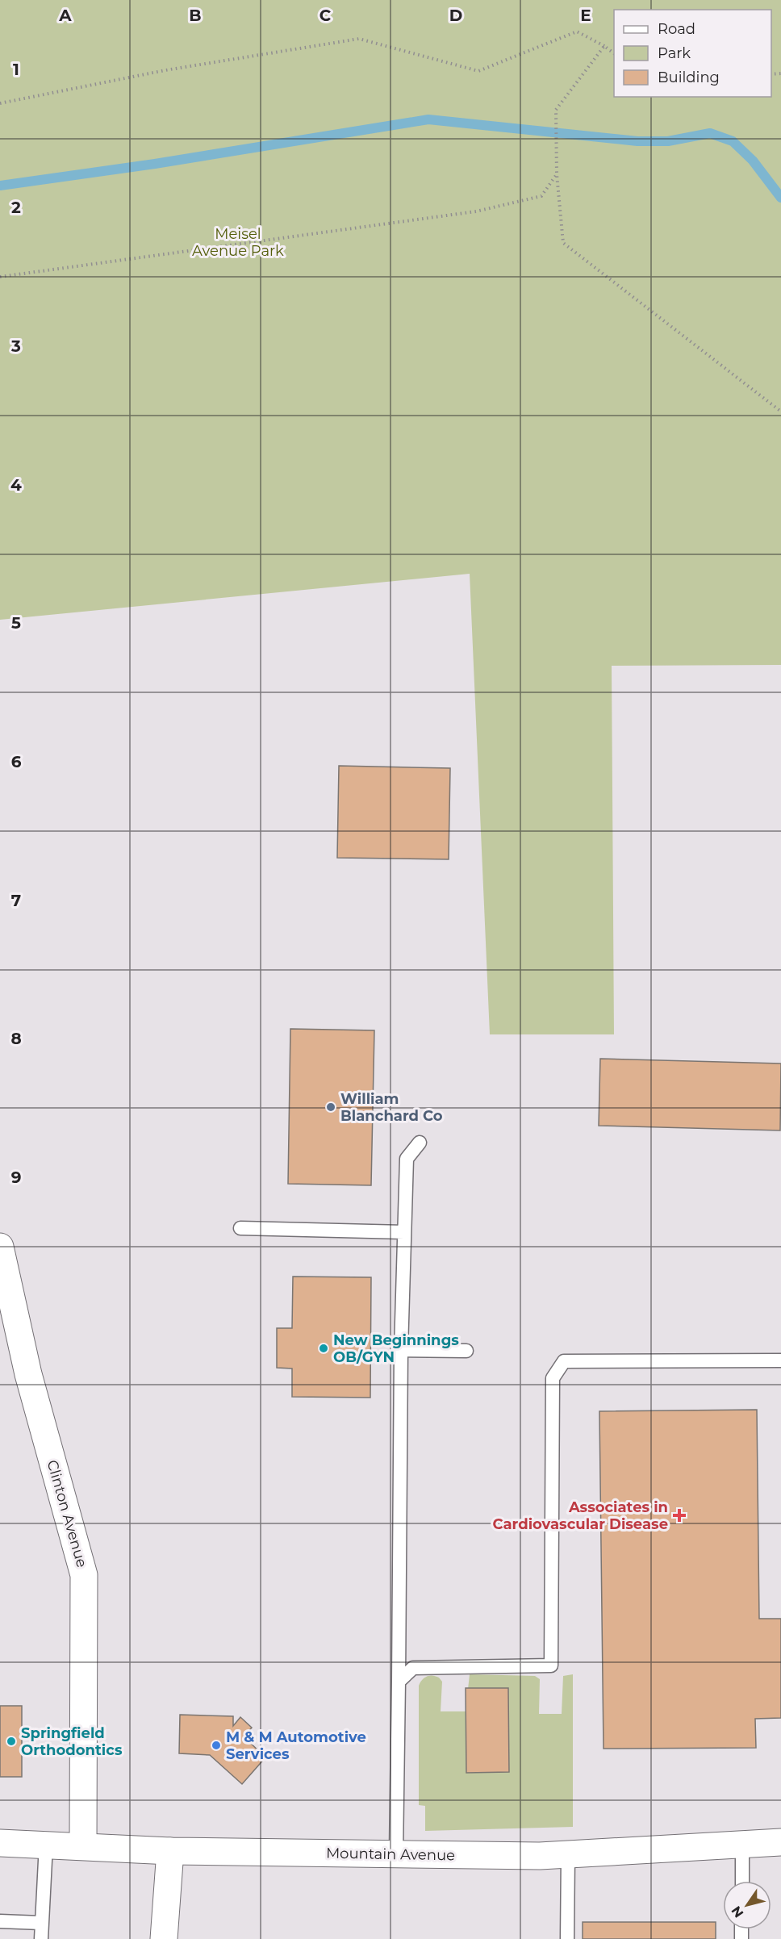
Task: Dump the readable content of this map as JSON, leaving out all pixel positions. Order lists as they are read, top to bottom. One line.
{"streets":{"street":["Clinton Avenue","Mountain Avenue"]},"crossings":[["Clinton Avenue","Mountain Avenue"]],"parks":["Meisel Avenue Park"],"places":{"other":["William Blanchard Co","New Beginnings OB/GYN","Springfield Orthodontics","M & M Automotive Services"],"health":["Associates in Cardiovascular Disease"]},"legend":["Road","Park","Building"],"north":"bottom left","grid":{"columns":["A","B","C","D","E"],"rows":["1","2","3","4","5","6","7","8","9"]}}
